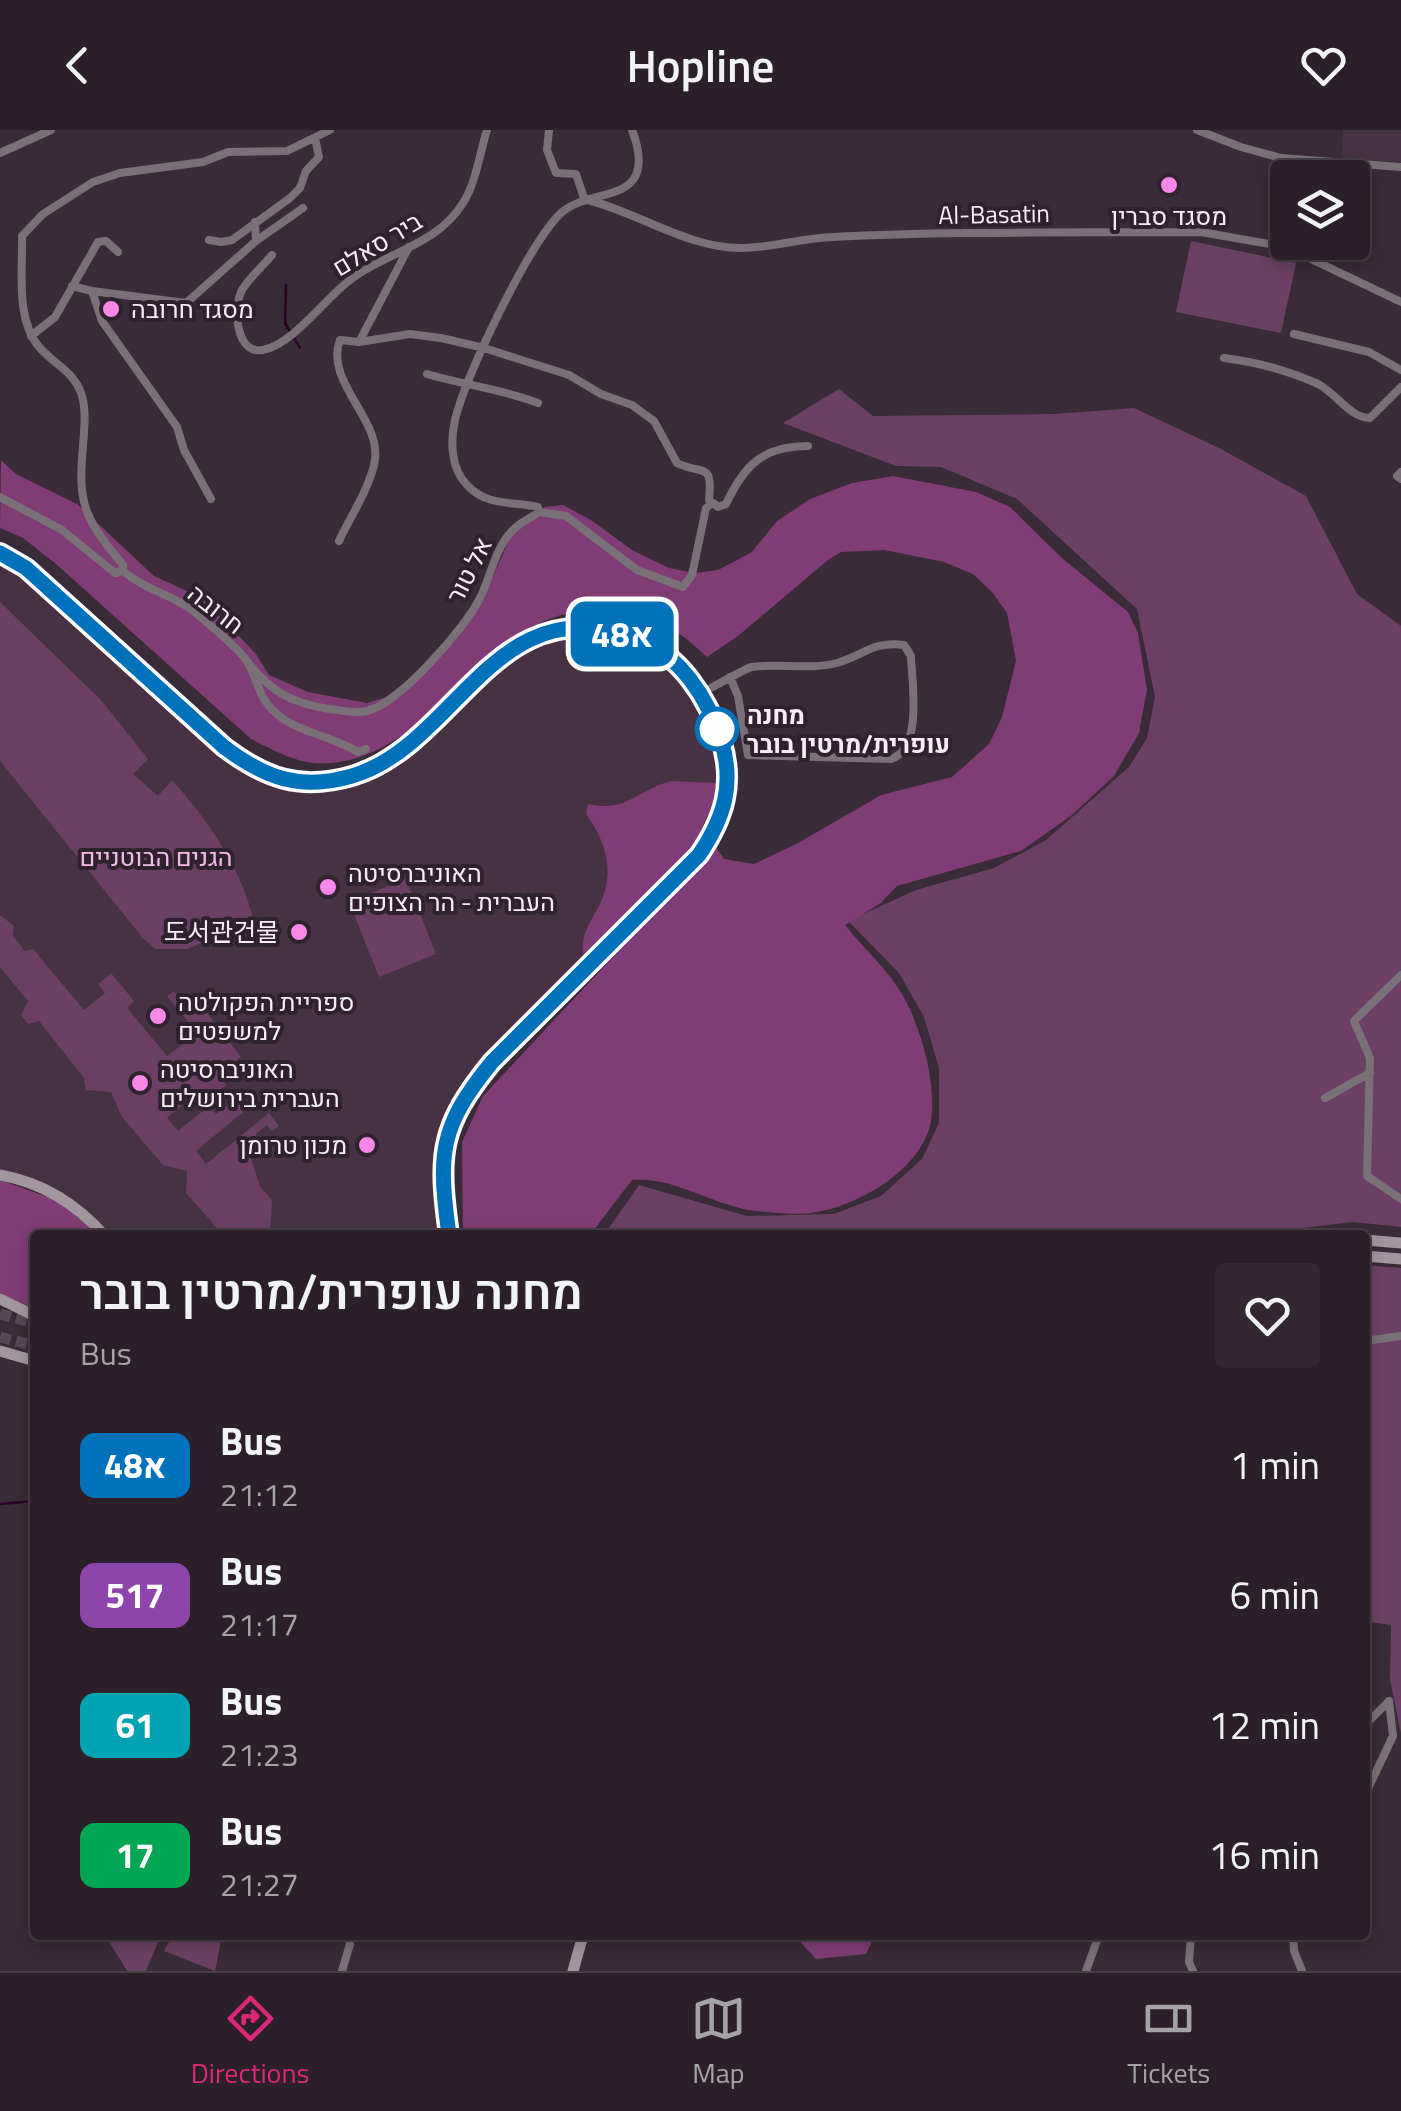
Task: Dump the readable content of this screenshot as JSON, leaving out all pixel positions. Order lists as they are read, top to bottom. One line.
{"streets":{"street":["Al-Basatin","ביר סאלם","אל טור","חרובה"]},"crossings":[["אל טור","חרובה"]],"parks":["הגנים הבוטניים"],"places":["מסגד סברין","מסגד חרובה","מחנה עופרית/מרטין בובר","האוניברסיטה העברית - הר הצופים","도서관건물","ספריית הפקולטה למשפטים","האוניברסיטה העברית בירושלים","מכון טרומן"],"lines":["bus line 48א"],"page":{"header":"Hopline","on_map":"48א","heading":["מחנה עופרית/מרטין בובר","Bus"],"list":[{"mark":"48א","name":"Bus","note":"21:12","value":"1 min"},{"mark":"517","name":"Bus","note":"21:17","value":"6 min"},{"mark":"61","name":"Bus","note":"21:23","value":"12 min"},{"mark":"17","name":"Bus","note":"21:27","value":"16 min"}],"tabs":["Directions","Map","Tickets"]}}
